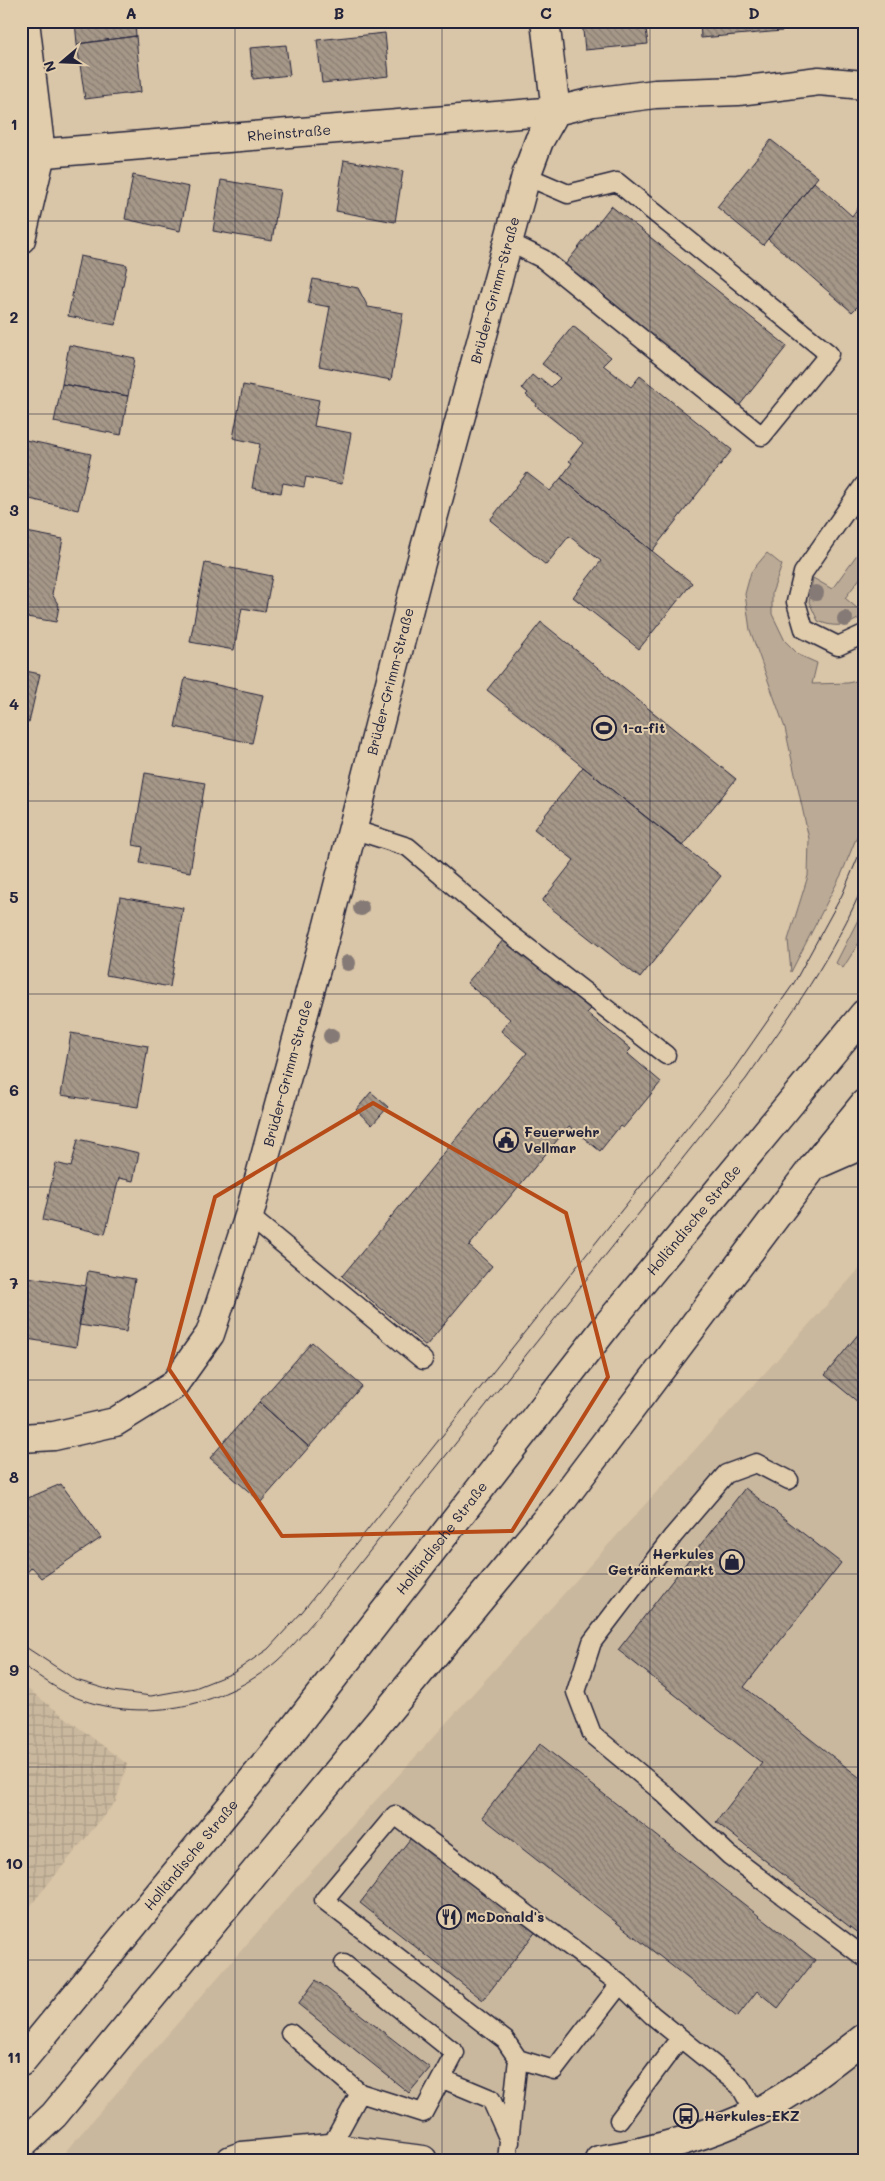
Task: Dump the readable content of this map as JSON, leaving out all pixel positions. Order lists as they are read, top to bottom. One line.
{"streets":{"main road":["Rheinstraße","Brüder-Grimm-Straße","Holländische Straße"]},"crossings":[["Rheinstraße","Brüder-Grimm-Straße"]],"places":{"sports":["1-a-fit"],"public building":["Feuerwehr Vellmar"],"shop":["Herkules Getränkemarkt"],"restaurant":["McDonald's"],"bus stop":["Herkules-EKZ"]},"north":"left","grid":{"columns":["A","B","C","D"],"rows":["1","2","3","4","5","6","7","8","9","10","11"]}}
